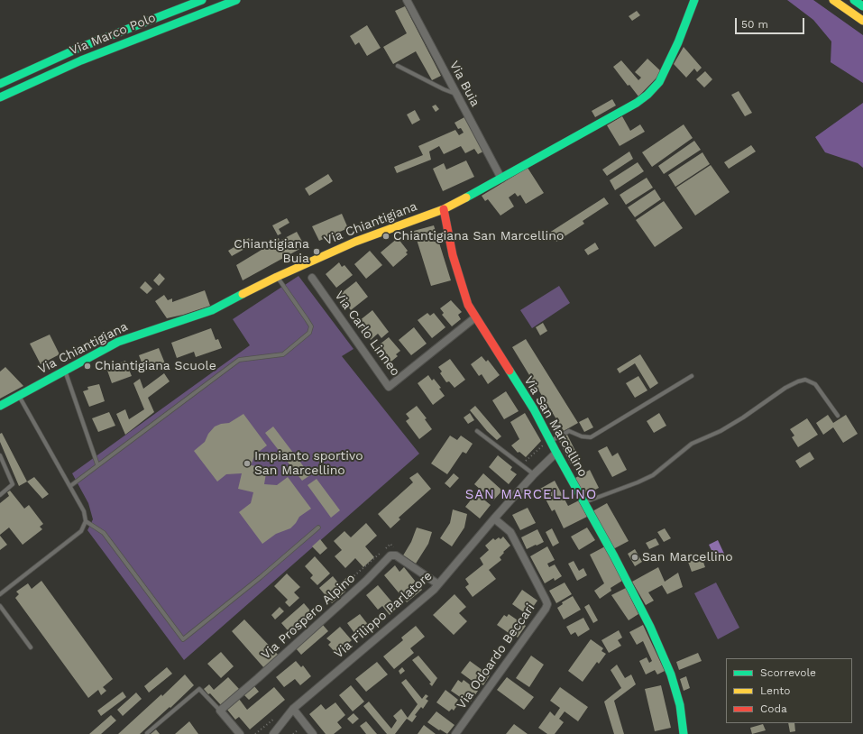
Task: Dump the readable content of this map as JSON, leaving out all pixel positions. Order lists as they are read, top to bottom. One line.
{"streets":{"main road":["Via Marco Polo","Via Chiantigiana","Via San Marcellino"],"street":["Via Buia","Via Carlo Linneo","Via Filippo Parlatore","Via Prospero Alpino","Via Odoardo Beccari"]},"crossings":[["Via Buia","Via Chiantigiana"],["Via Chiantigiana","Via San Marcellino"],["Via Carlo Linneo","Via San Marcellino"],["Via San Marcellino","Via Filippo Parlatore"],["Via Filippo Parlatore","Via Prospero Alpino"],["Via Filippo Parlatore","Via Odoardo Beccari"]],"districts":["SAN MARCELLINO"],"places":["Chiantigiana San Marcellino","Chiantigiana Buia","Chiantigiana Scuole","Impianto sportivo San Marcellino","San Marcellino"],"legend":["Scorrevole","Lento","Coda"],"scale_bar":"50 m"}
